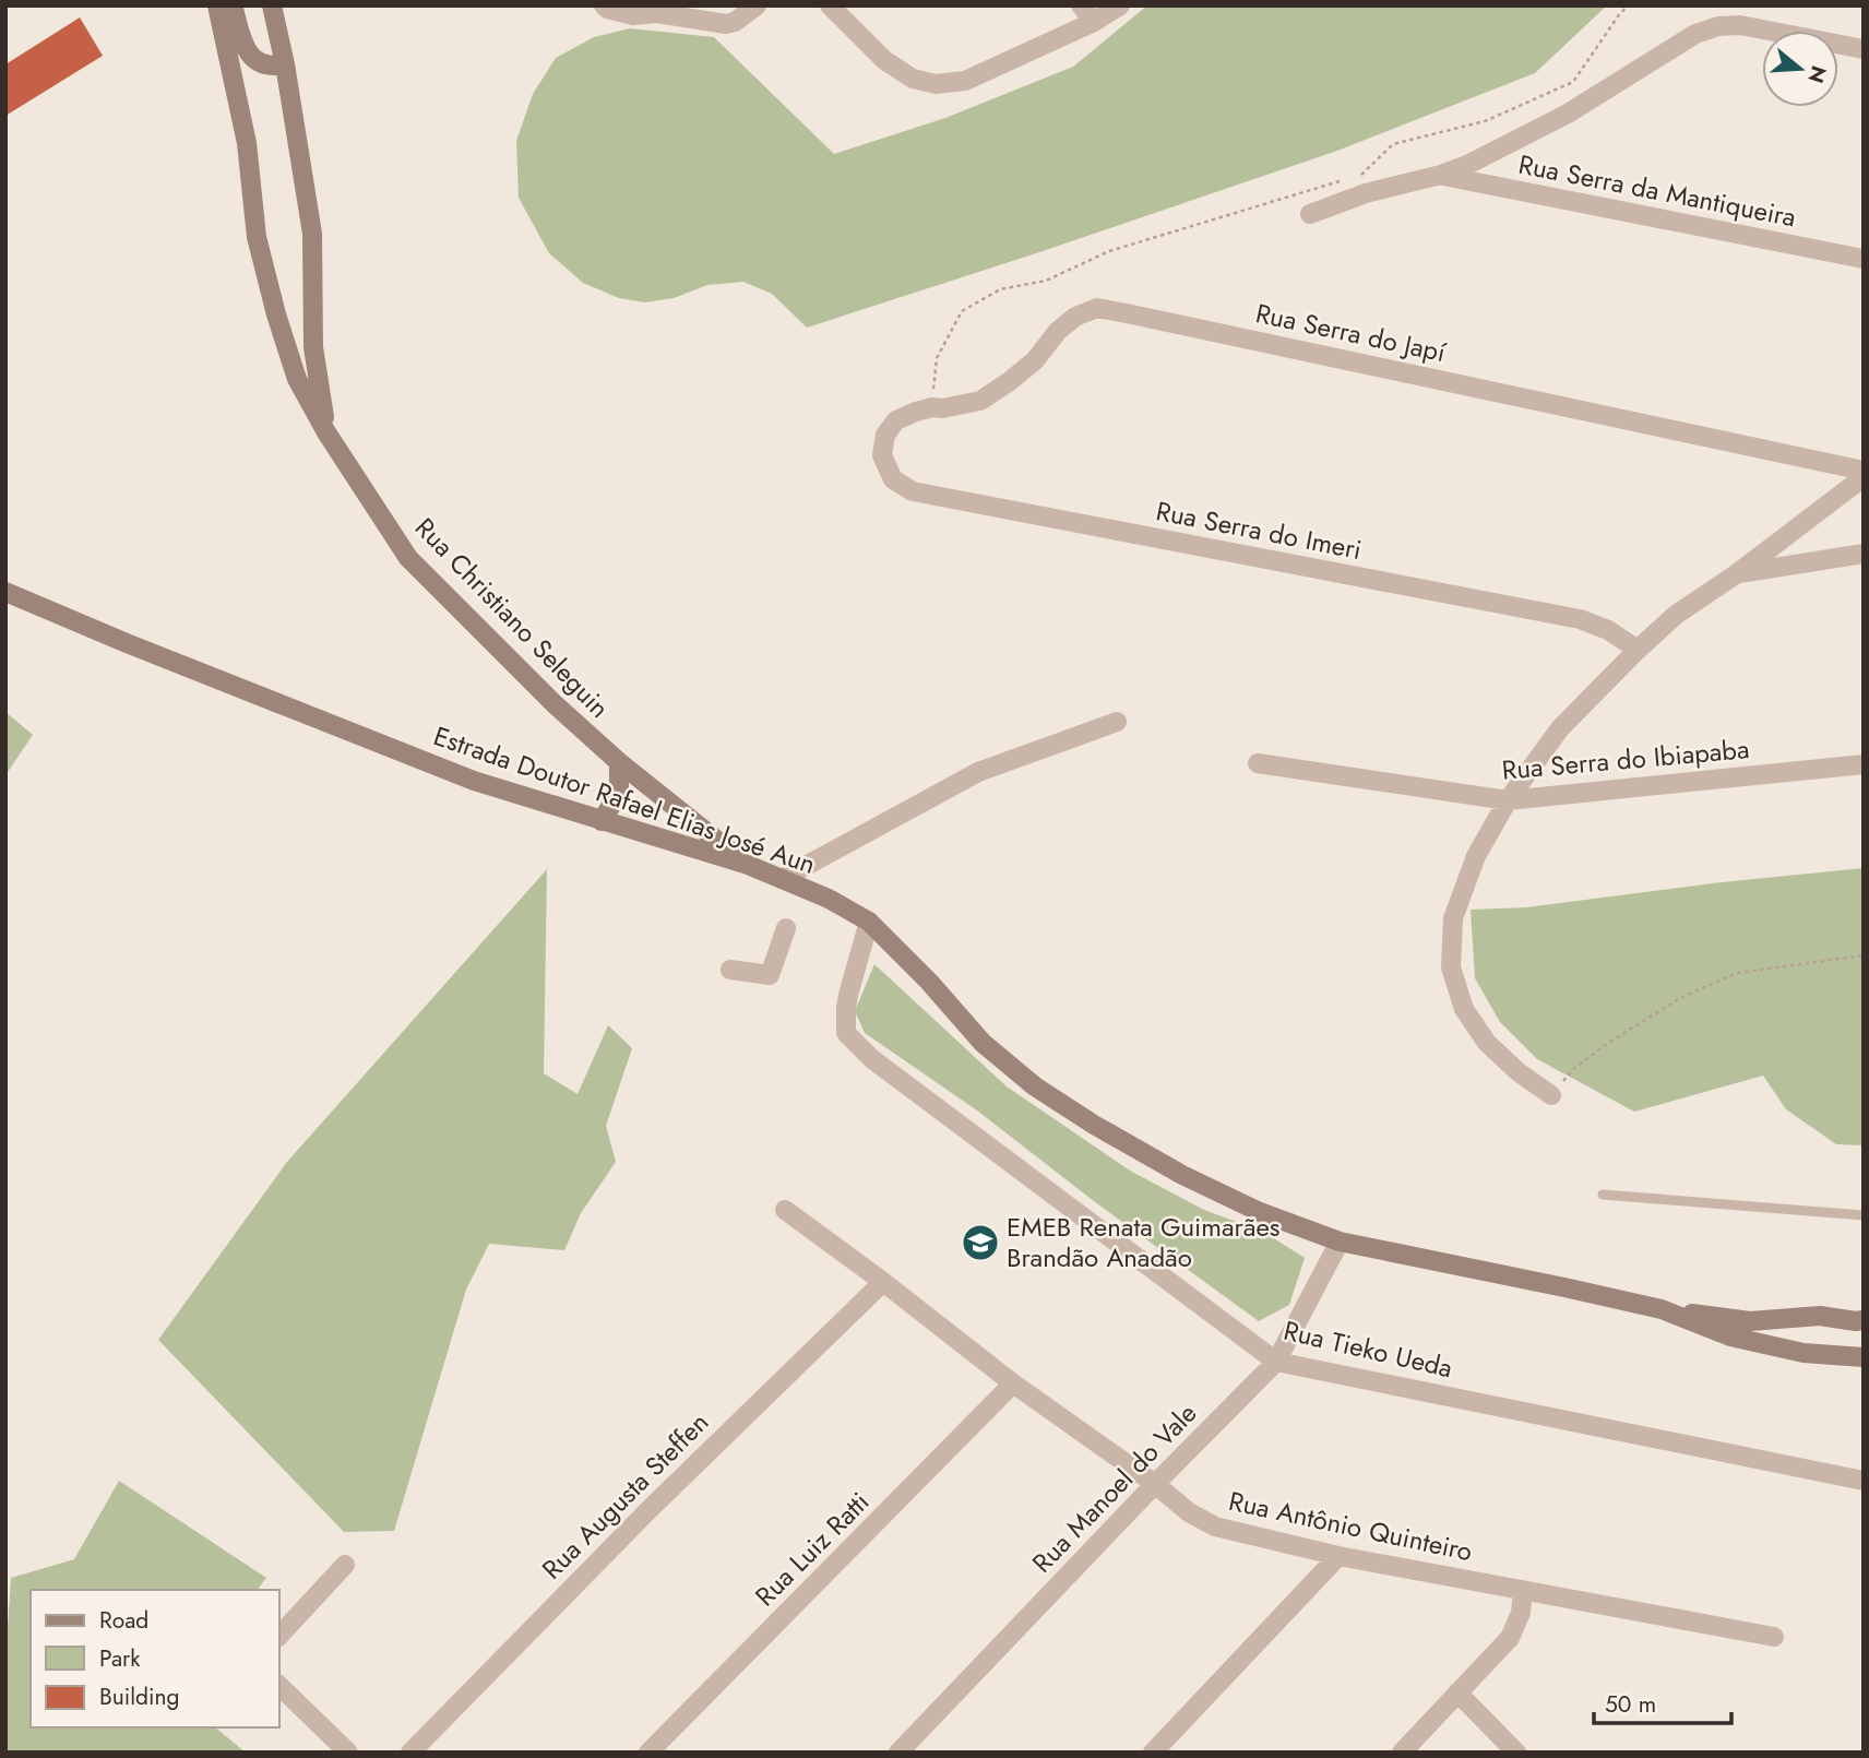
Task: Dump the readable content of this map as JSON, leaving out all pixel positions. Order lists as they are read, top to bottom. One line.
{"streets":{"main road":["Rua Christiano Seleguin","Estrada Doutor Rafael Elias José Aun"],"street":["Rua Serra da Mantiqueira","Rua Serra do Japí","Rua Serra do Imeri","Rua Serra do Ibiapaba","Rua Tieko Ueda","Rua Manoel do Vale","Rua Augusta Steffen","Rua Antônio Quinteiro","Rua Luiz Ratti"]},"crossings":[["Rua Serra do Japí","Rua Serra do Imeri"],["Rua Christiano Seleguin","Estrada Doutor Rafael Elias José Aun"],["Estrada Doutor Rafael Elias José Aun","Rua Tieko Ueda"],["Estrada Doutor Rafael Elias José Aun","Rua Manoel do Vale"],["Rua Tieko Ueda","Rua Manoel do Vale"],["Rua Manoel do Vale","Rua Antônio Quinteiro"],["Rua Augusta Steffen","Rua Antônio Quinteiro"],["Rua Antônio Quinteiro","Rua Luiz Ratti"]],"places":{"school or university":["EMEB Renata Guimarães Brandão Anadão"]},"legend":["Road","Park","Building"],"scale_bar":"50 m","north":"right"}
